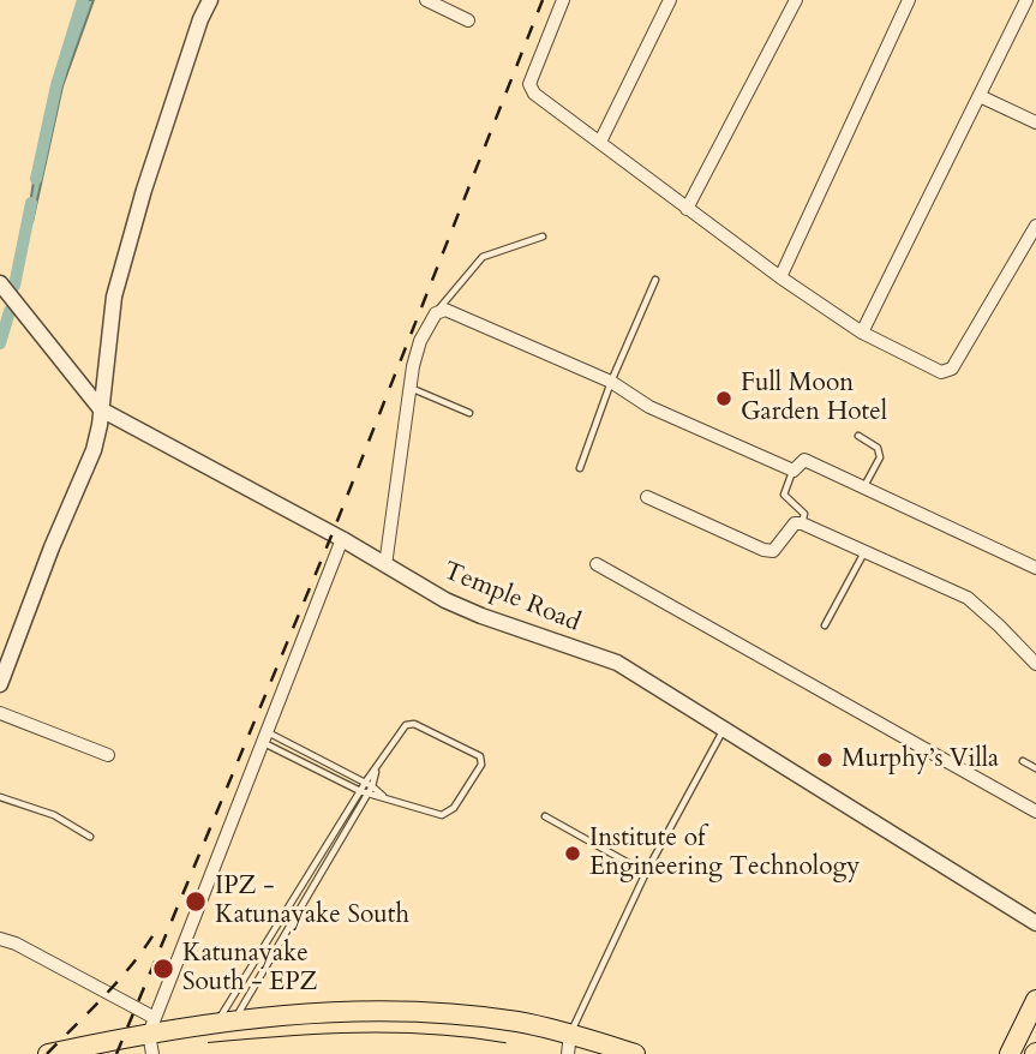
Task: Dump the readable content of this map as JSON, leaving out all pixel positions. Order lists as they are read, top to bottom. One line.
{"streets":{"street":["Temple Road"]},"places":["Full Moon Garden Hotel","Murphy’s Villa","Institute of Engineering Technology","IPZ - Katunayake South","Katunayake South - EPZ"]}
